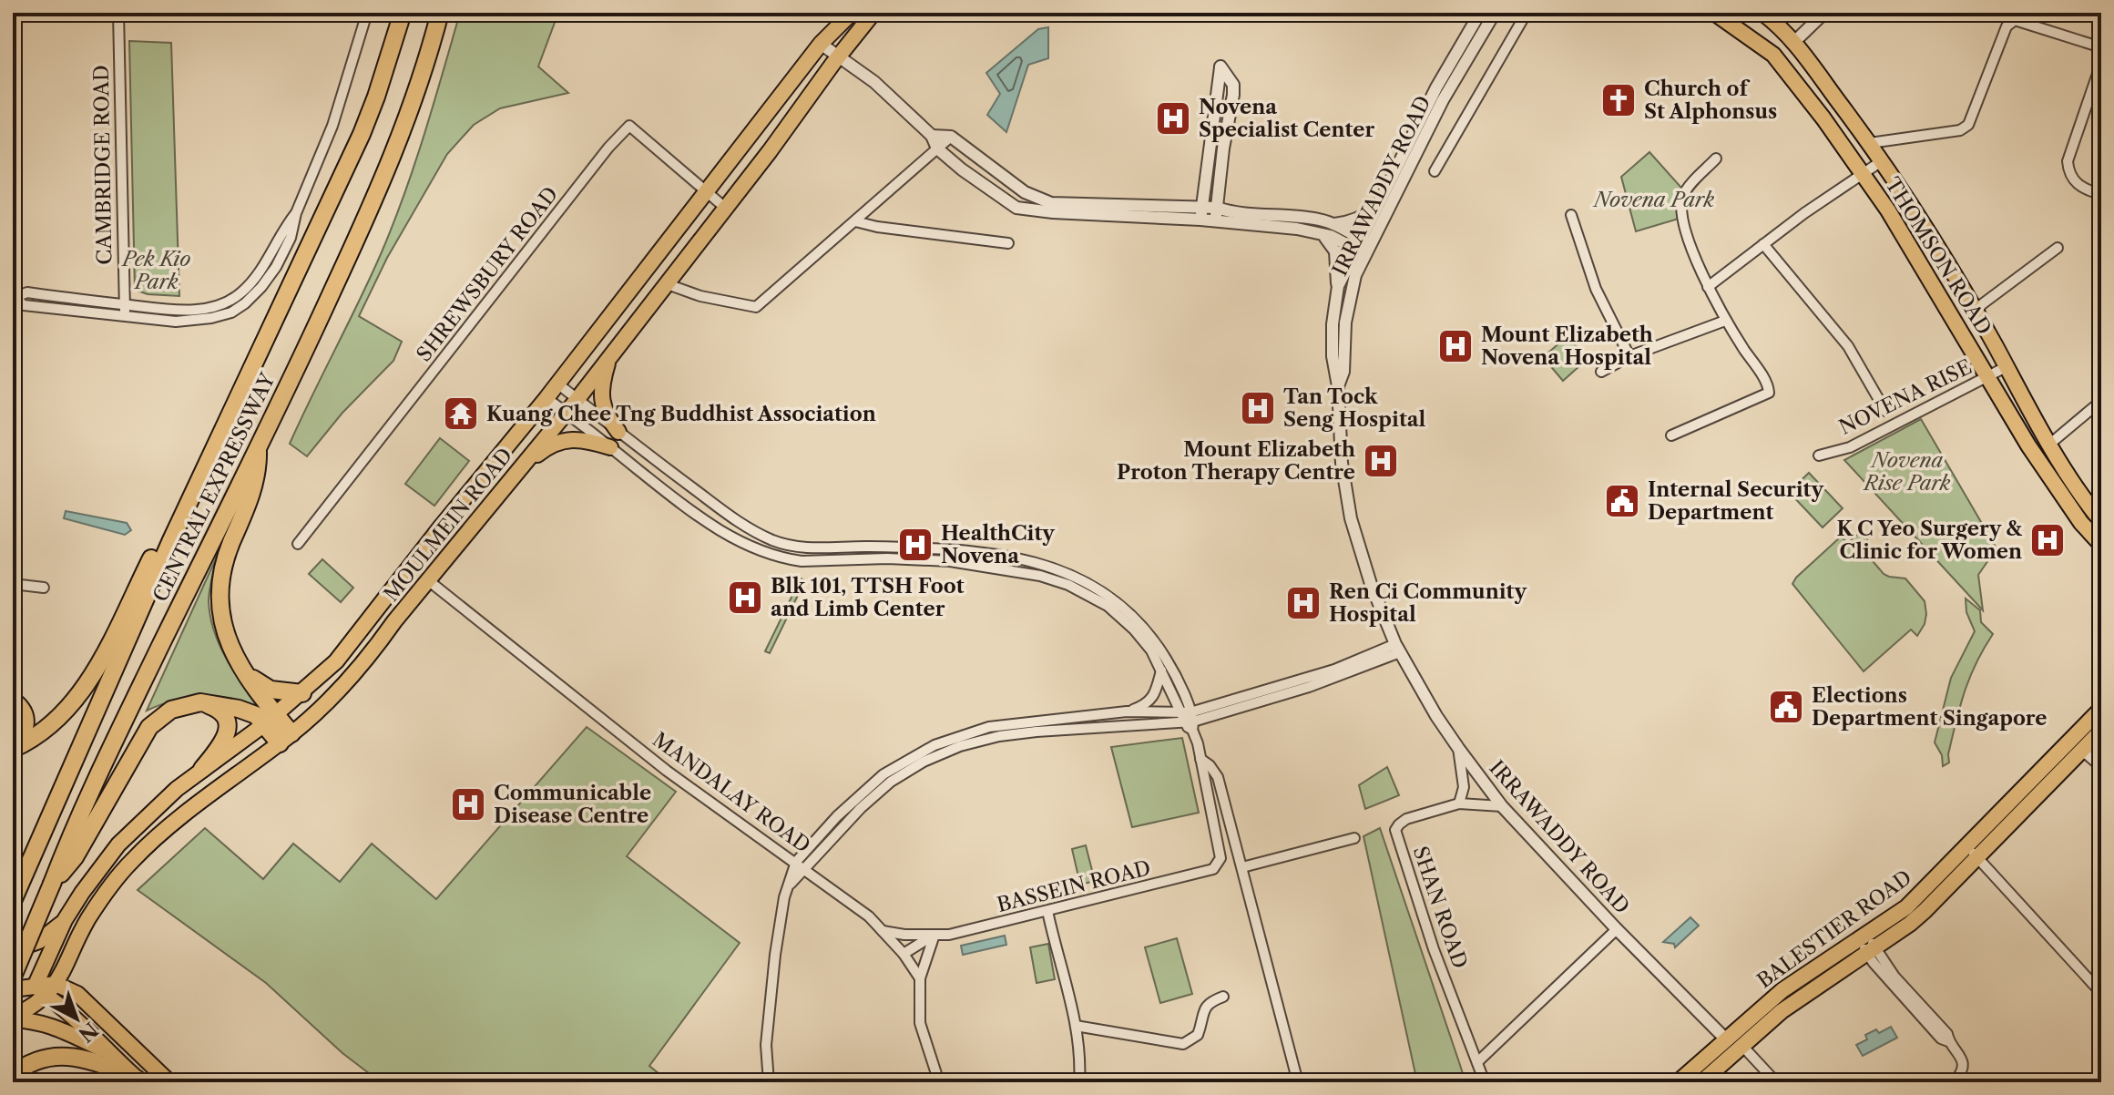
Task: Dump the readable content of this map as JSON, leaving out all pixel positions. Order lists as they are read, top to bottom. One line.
{"streets":{"highway":["CENTRAL EXPRESSWAY"],"main road":["THOMSON ROAD","MOULMEIN ROAD","BALESTIER ROAD"],"street":["CAMBRIDGE ROAD","IRRAWADDY ROAD","SHREWSBURY ROAD","NOVENA RISE","MANDALAY ROAD","BASSEIN ROAD","SHAN ROAD"]},"crossings":[["IRRAWADDY ROAD","SHAN ROAD"],["IRRAWADDY ROAD","BALESTIER ROAD"],["THOMSON ROAD","NOVENA RISE"],["SHREWSBURY ROAD","MOULMEIN ROAD"],["MOULMEIN ROAD","MANDALAY ROAD"],["MANDALAY ROAD","BASSEIN ROAD"]],"parks":["Novena Park","Pek Kio Park","Novena Rise Park"],"places":{"church":["Church of St Alphonsus"],"hospital":["Novena Specialist Center","Mount Elizabeth Novena Hospital","Tan Tock Seng Hospital","Mount Elizabeth Proton Therapy Centre","K C Yeo Surgery & Clinic for Women","HealthCity Novena","Blk 101, TTSH Foot and Limb Center","Ren Ci Community Hospital","Communicable Disease Centre"],"temple":["Kuang Chee Tng Buddhist Association"],"public building":["Internal Security Department","Elections Department Singapore"]},"north":"bottom right"}
